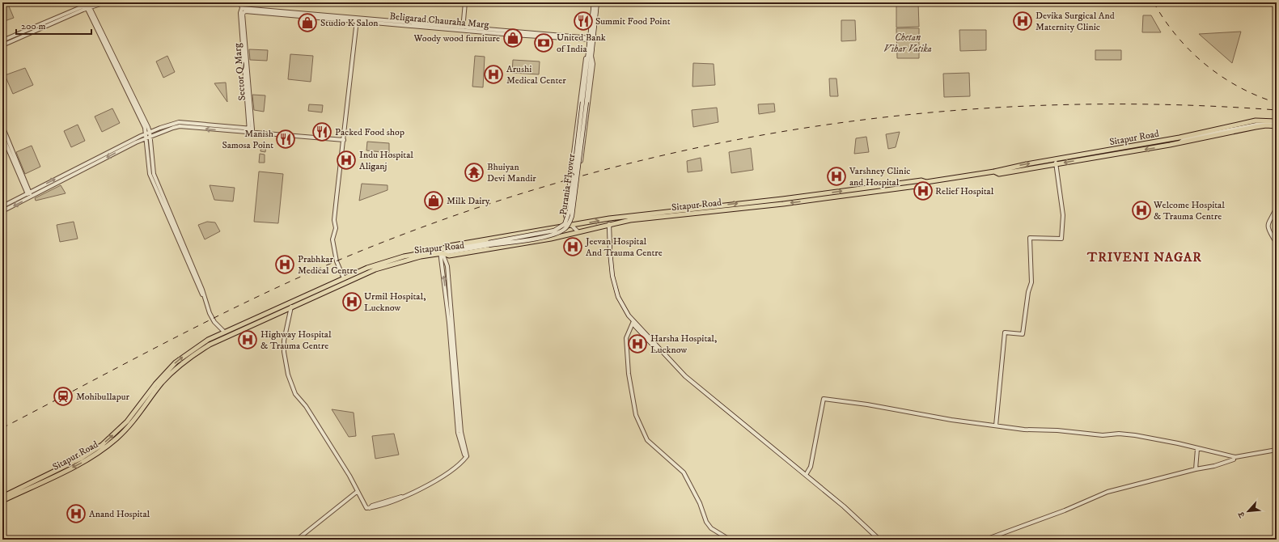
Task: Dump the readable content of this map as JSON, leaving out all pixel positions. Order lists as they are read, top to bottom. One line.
{"streets":{"main road":["Sitapur Road","Purania Flyover"],"street":["Beligarad Chauraha Marg","Sector Q Marg"]},"crossings":[["Beligarad Chauraha Marg","Sector Q Marg"],["Beligarad Chauraha Marg","Purania Flyover"],["Sitapur Road","Purania Flyover"]],"districts":["TRIVENI NAGAR"],"parks":["Chetan Vihar Vatika"],"places":{"restaurant":["Summit Food Point","Packed Food shop","Manish Samosa Point"],"hospital":["Devika Surgical And Maternity Clinic","Arushi Medical Center","Indu Hospital Aliganj","Varshney Clinic and Hospital","Relief Hospital","Welcome Hospital & Trauma Centre","Jeevan Hospital And Trauma Centre","Prabhkar Medical Centre","Urmil Hospital, Lucknow","Highway Hospital & Trauma Centre","Harsha Hospital, Lucknow","Anand Hospital"],"shop":["Studio K Salon","Woody wood furniture","Milk Dairy"],"bank":["United Bank of India"],"temple":["Bhuiyan Devi Mandir"],"station":["Mohibullapur"]},"scale_bar":"200 m","north":"bottom left"}
